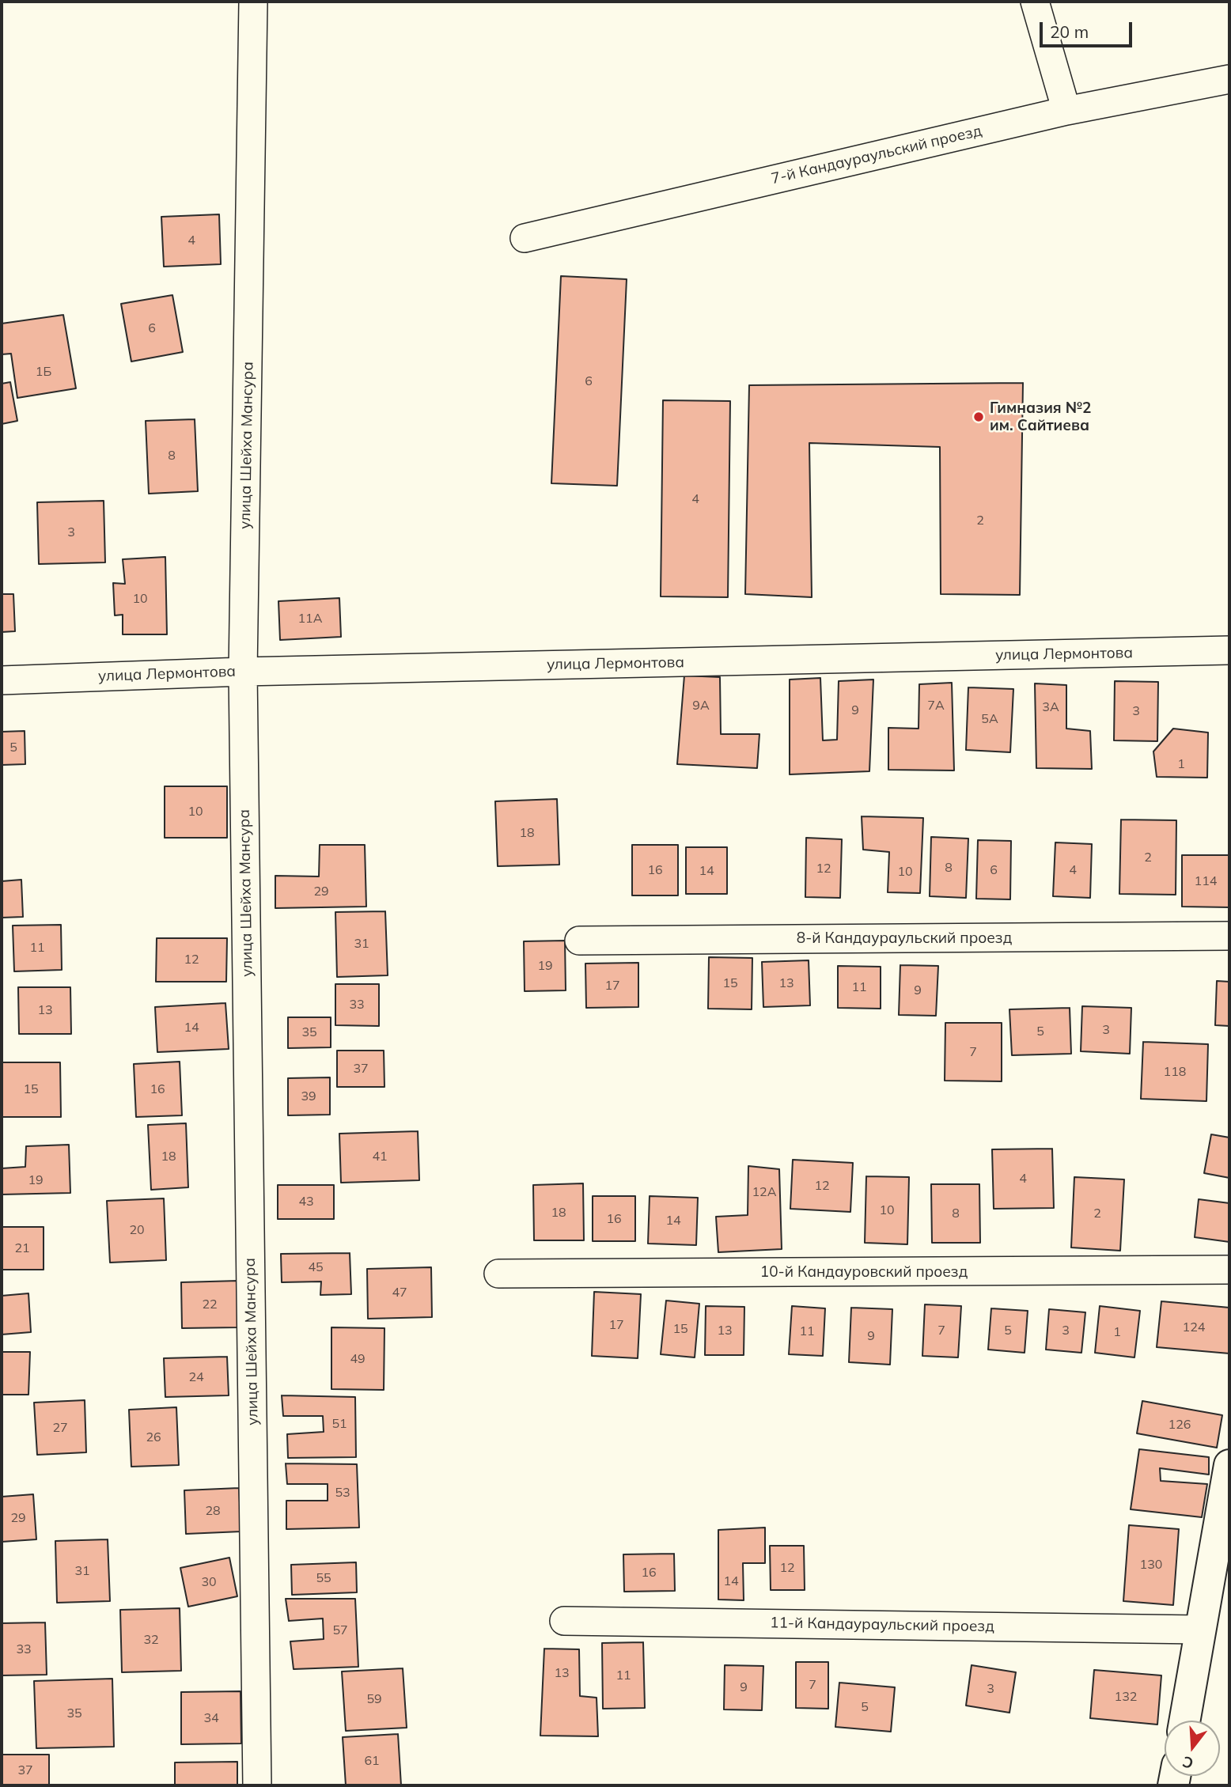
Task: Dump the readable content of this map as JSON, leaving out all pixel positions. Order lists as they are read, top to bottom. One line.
{"streets":{"street":["7-й Кандаураульский проезд","улица Шейха Мансура","улица Лермонтова","8-й Кандаураульский проезд","10-й Кандауровский проезд","11-й Кандаураульский проезд"]},"crossings":[["улица Шейха Мансура","улица Лермонтова"]],"places":["Гимназия №2 им. Сайтиева"],"house_numbers":["4","6","1Б","6","8","4","2","3","10","11А","9А","7А","3А","9","3","5А","5","1","10","18","2","8","12","16","6","4","14","10","114","29","31","11","12","19","15","13","17","11","9","33","13","14","3","5","35","7","37","118","15","16","39","18","41","4","19","12","12А","43","10","18","8","2","16","14","20","21","45","47","22","17","124","15","13","7","5","3","11","1","9","49","24","51","126","27","26","53","28","29","130","12","31","16","55","14","30","57","32","33","13","11","7","9","3","132","59","5","35","34","61","37"],"scale_bar":"20 m","north":"bottom"}
